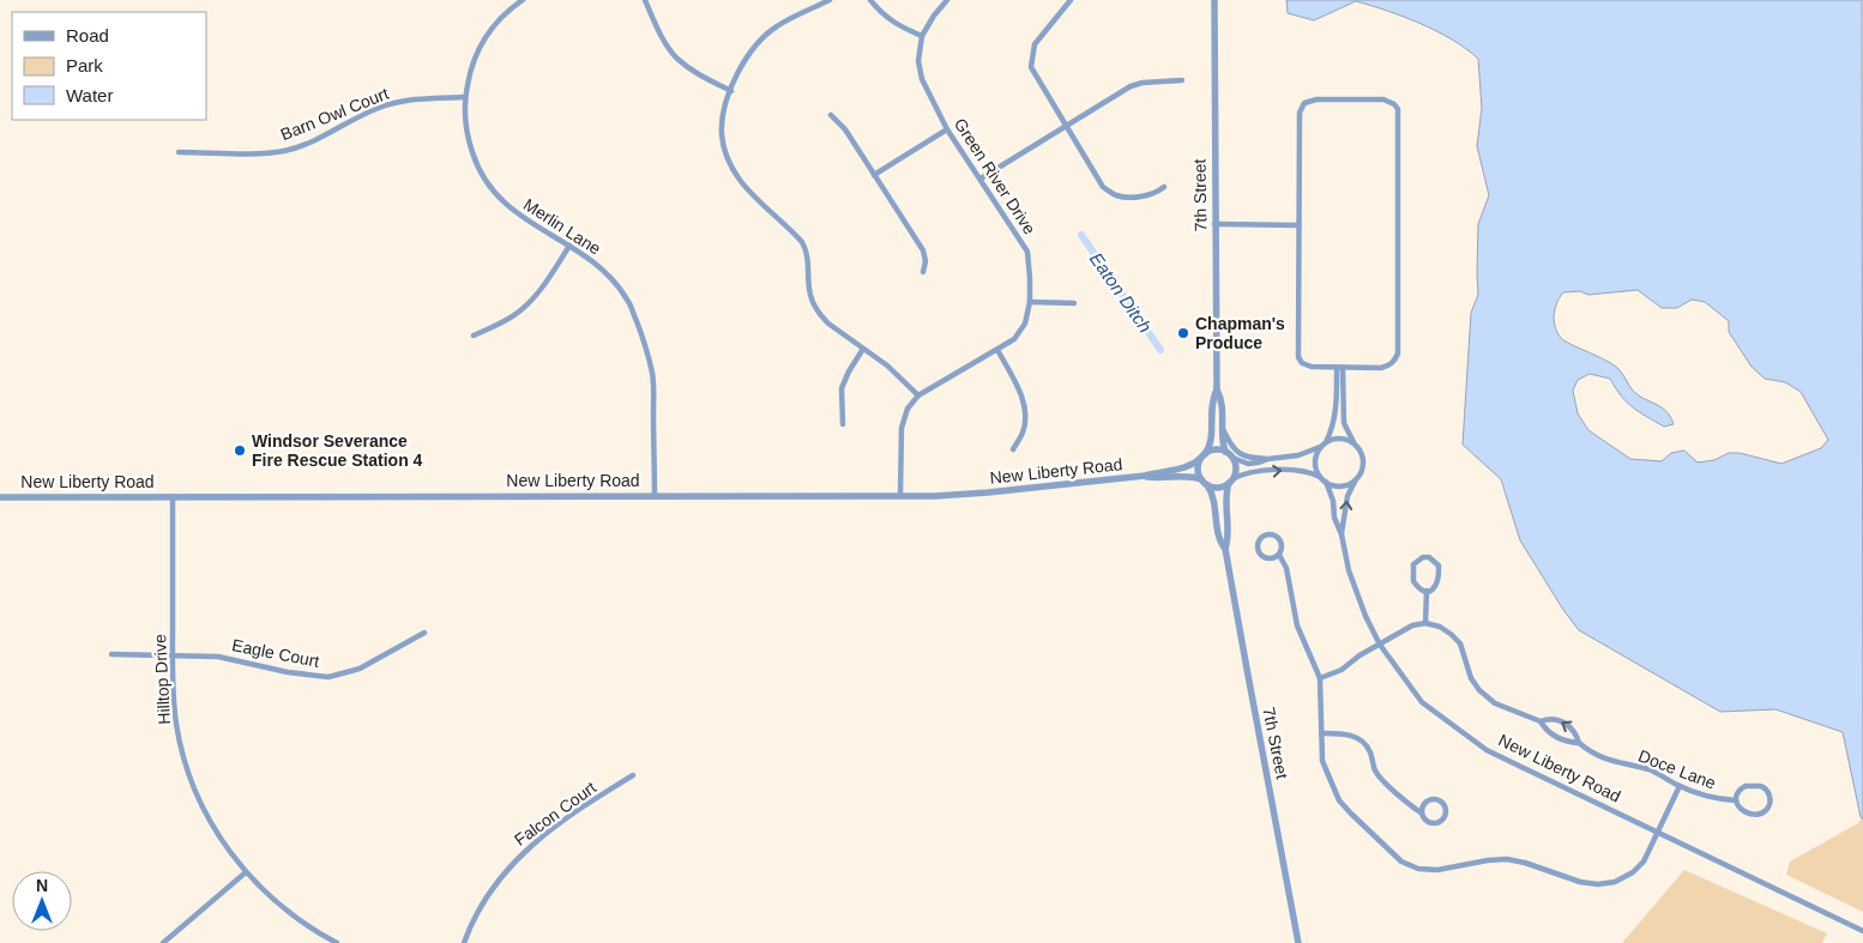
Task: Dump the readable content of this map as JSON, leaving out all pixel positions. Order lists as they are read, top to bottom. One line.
{"streets":{"street":["Barn Owl Court","Green River Drive","7th Street","Merlin Lane","New Liberty Road","Eagle Court","Hilltop Drive","Doce Lane","Falcon Court"]},"crossings":[["Barn Owl Court","Merlin Lane"],["7th Street","New Liberty Road"],["Merlin Lane","New Liberty Road"],["New Liberty Road","Hilltop Drive"],["Eagle Court","Hilltop Drive"]],"water":["Eaton Ditch"],"places":["Chapman's Produce","Windsor Severance Fire Rescue Station 4"],"legend":["Road","Park","Water"],"north":"top"}
